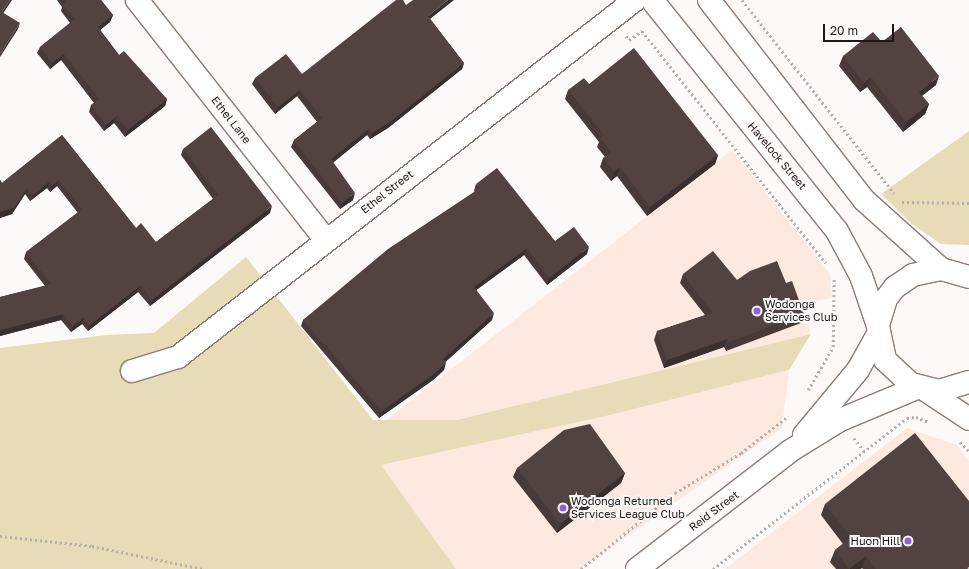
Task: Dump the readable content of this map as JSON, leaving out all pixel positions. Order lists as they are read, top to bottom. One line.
{"streets":{"street":["Ethel Lane","Havelock Street","Ethel Street","Reid Street"]},"crossings":[["Ethel Lane","Ethel Street"],["Havelock Street","Reid Street"]],"places":["Wodonga Services Club","Wodonga Returned Services League Club","Huon Hill"],"scale_bar":"20 m"}
